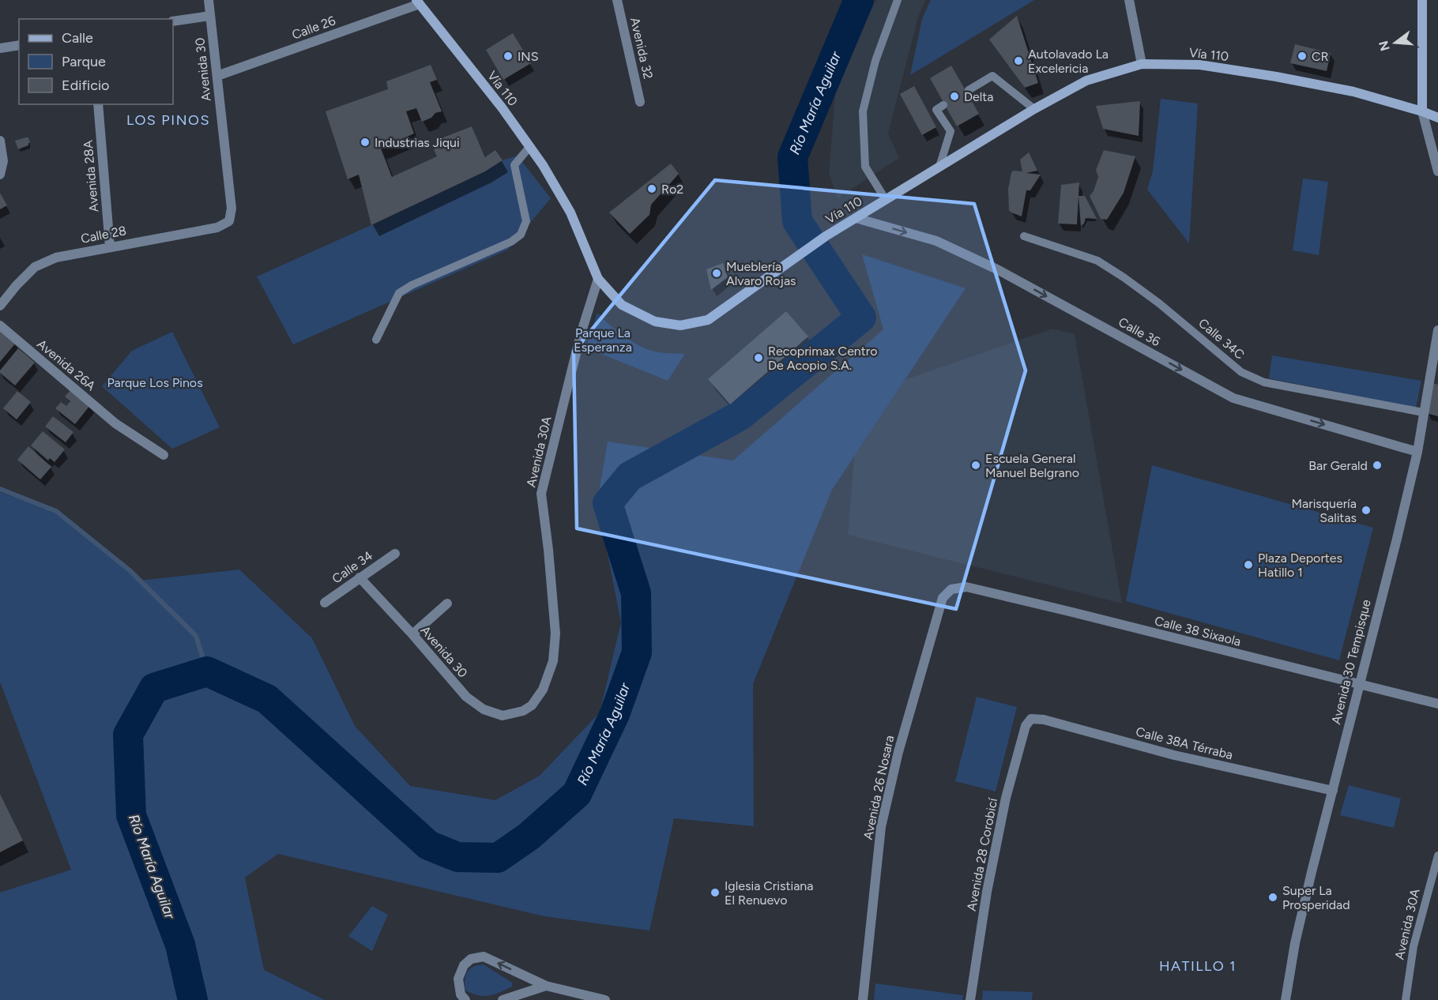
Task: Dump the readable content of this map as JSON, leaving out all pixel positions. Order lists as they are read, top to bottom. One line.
{"streets":{"main road":["Vía 110"],"street":["Calle 26","Avenida 32","Avenida 30","Avenida 28A","Calle 28","Calle 36","Avenida 26A","Avenida 30A","Calle 34","Calle 38 Sixaola","Avenida 30 Tempisque","Calle 38A Térraba","Avenida 26 Nosara","Avenida 28 Corobicí"],"lane":["Calle 34C"]},"crossings":[["Calle 26","Vía 110"],["Calle 26","Avenida 30"],["Vía 110","Calle 36"],["Vía 110","Avenida 30A"],["Avenida 30","Calle 28"],["Avenida 30","Avenida 30A"],["Avenida 30","Calle 34"],["Avenida 28A","Calle 28"],["Calle 36","Avenida 30 Tempisque"],["Calle 34C","Avenida 30 Tempisque"],["Calle 38 Sixaola","Avenida 30 Tempisque"],["Calle 38 Sixaola","Avenida 26 Nosara"],["Avenida 30 Tempisque","Calle 38A Térraba"],["Calle 38A Térraba","Avenida 28 Corobicí"]],"one_way":["Calle 36"],"districts":["LOS PINOS","HATILLO 1"],"water":["Río María Aguilar"],"parks":["Parque La Esperanza","Parque Los Pinos"],"places":["INS","CR","Autolavado La Excelericia","Delta","Industrias Jiqui","Ro2","Mueblería Alvaro Rojas","Recoprimax Centro De Acopio S.A.","Escuela General Manuel Belgrano","Bar Gerald","Marisquería Salitas","Plaza Deportes Hatillo 1","Iglesia Cristiana El Renuevo","Super La Prosperidad"],"legend":["Calle","Parque","Edificio"],"north":"left"}
